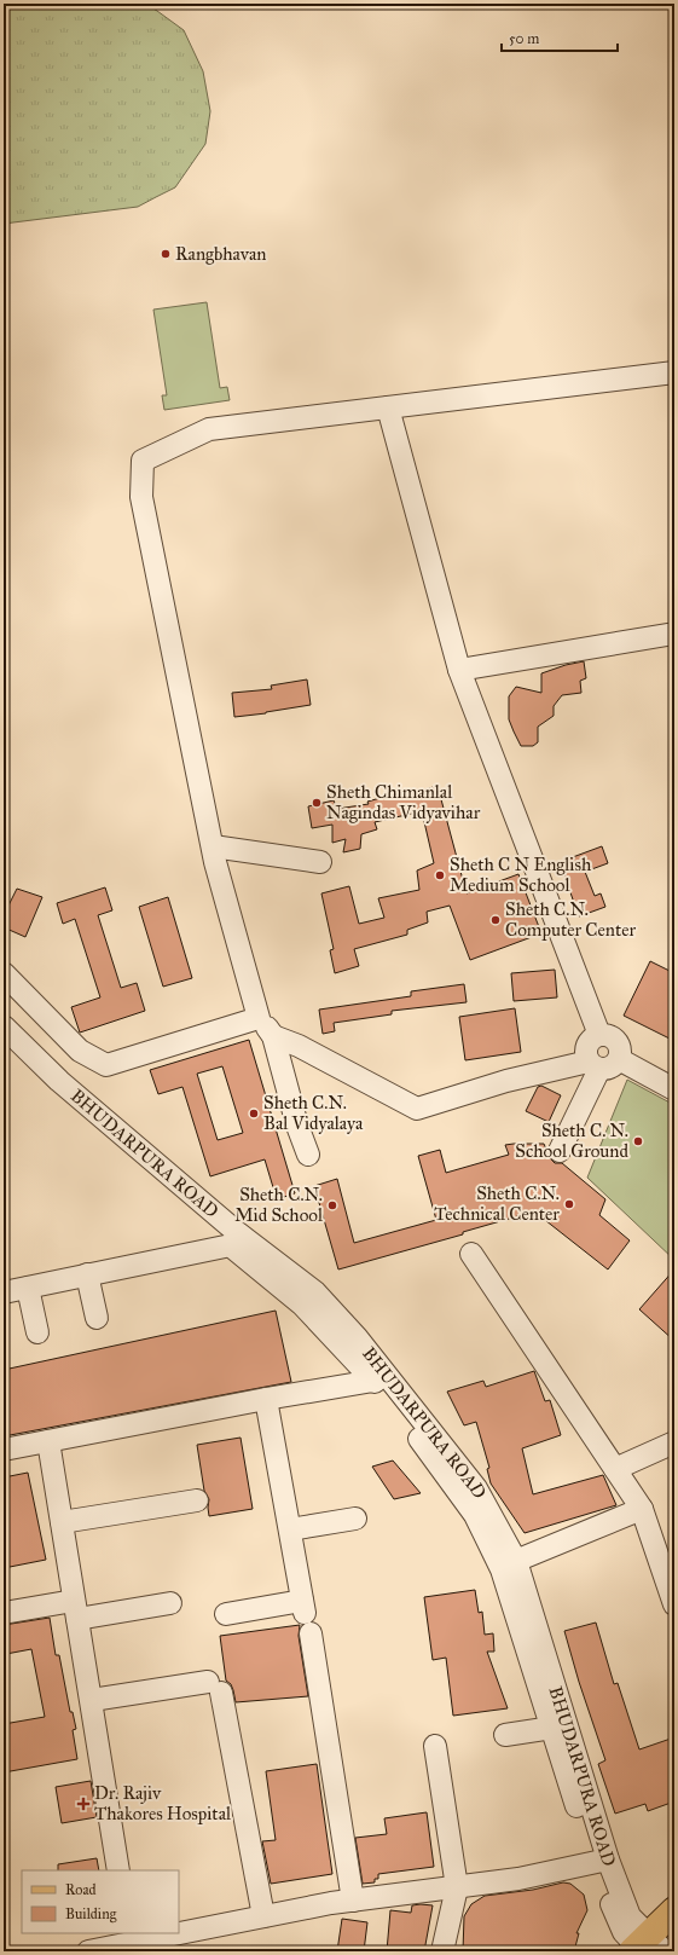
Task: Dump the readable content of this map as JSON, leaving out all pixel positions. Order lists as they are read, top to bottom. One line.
{"streets":{"street":["BHUDARPURA ROAD"]},"places":{"other":["Rangbhavan","Sheth Chimanlal Nagindas Vidyavihar","Sheth C N English Medium School","Sheth C.N. Computer Center","Sheth C.N. Bal Vidyalaya","Sheth C. N. School Ground","Sheth C.N. Technical Center","Sheth C.N. Mid School"],"health":["Dr. Rajiv Thakores Hospital"]},"legend":["Road","Building"],"scale_bar":"50 m"}
